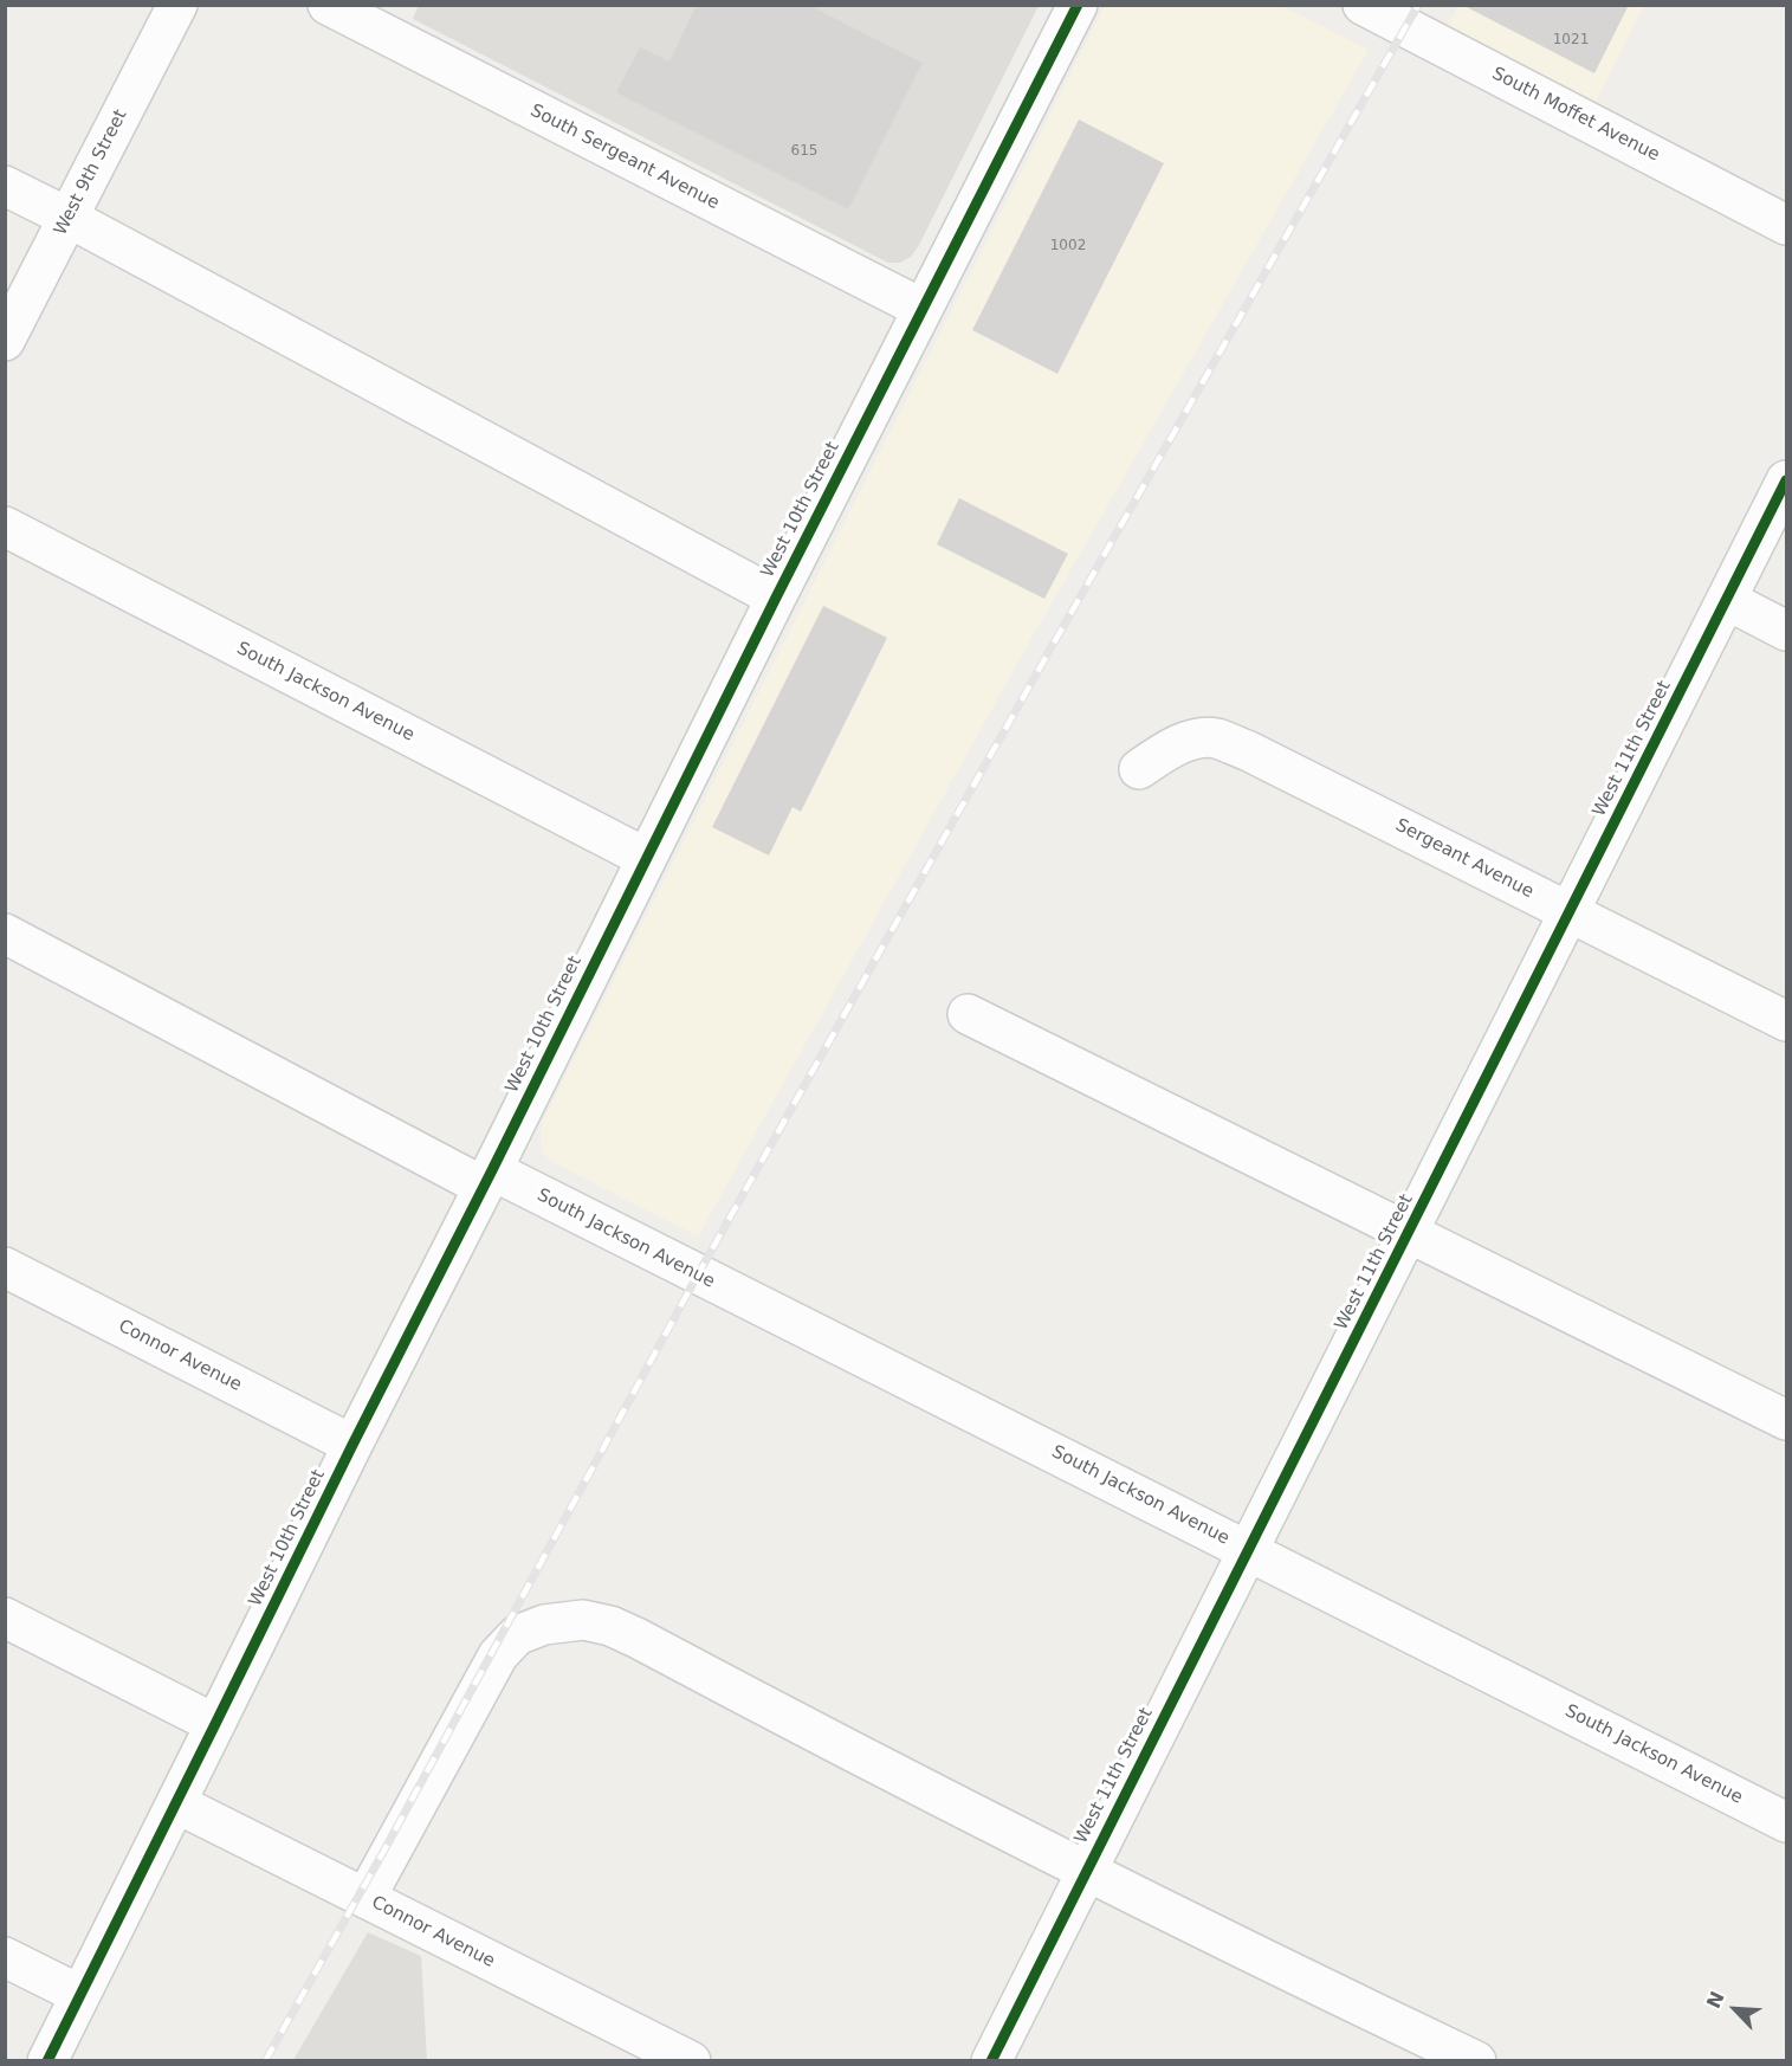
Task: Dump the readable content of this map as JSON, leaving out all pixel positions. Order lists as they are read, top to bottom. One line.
{"streets":{"street":["South Moffet Avenue","South Sergeant Avenue","West 9th Street","West 10th Street","South Jackson Avenue","West 11th Street","Sergeant Avenue","Connor Avenue"]},"crossings":[["South Sergeant Avenue","West 10th Street"],["West 10th Street","South Jackson Avenue"],["West 10th Street","Connor Avenue"],["South Jackson Avenue","West 11th Street"],["West 11th Street","Sergeant Avenue"]],"house_numbers":["1021","615","1002"],"north":"top left"}
